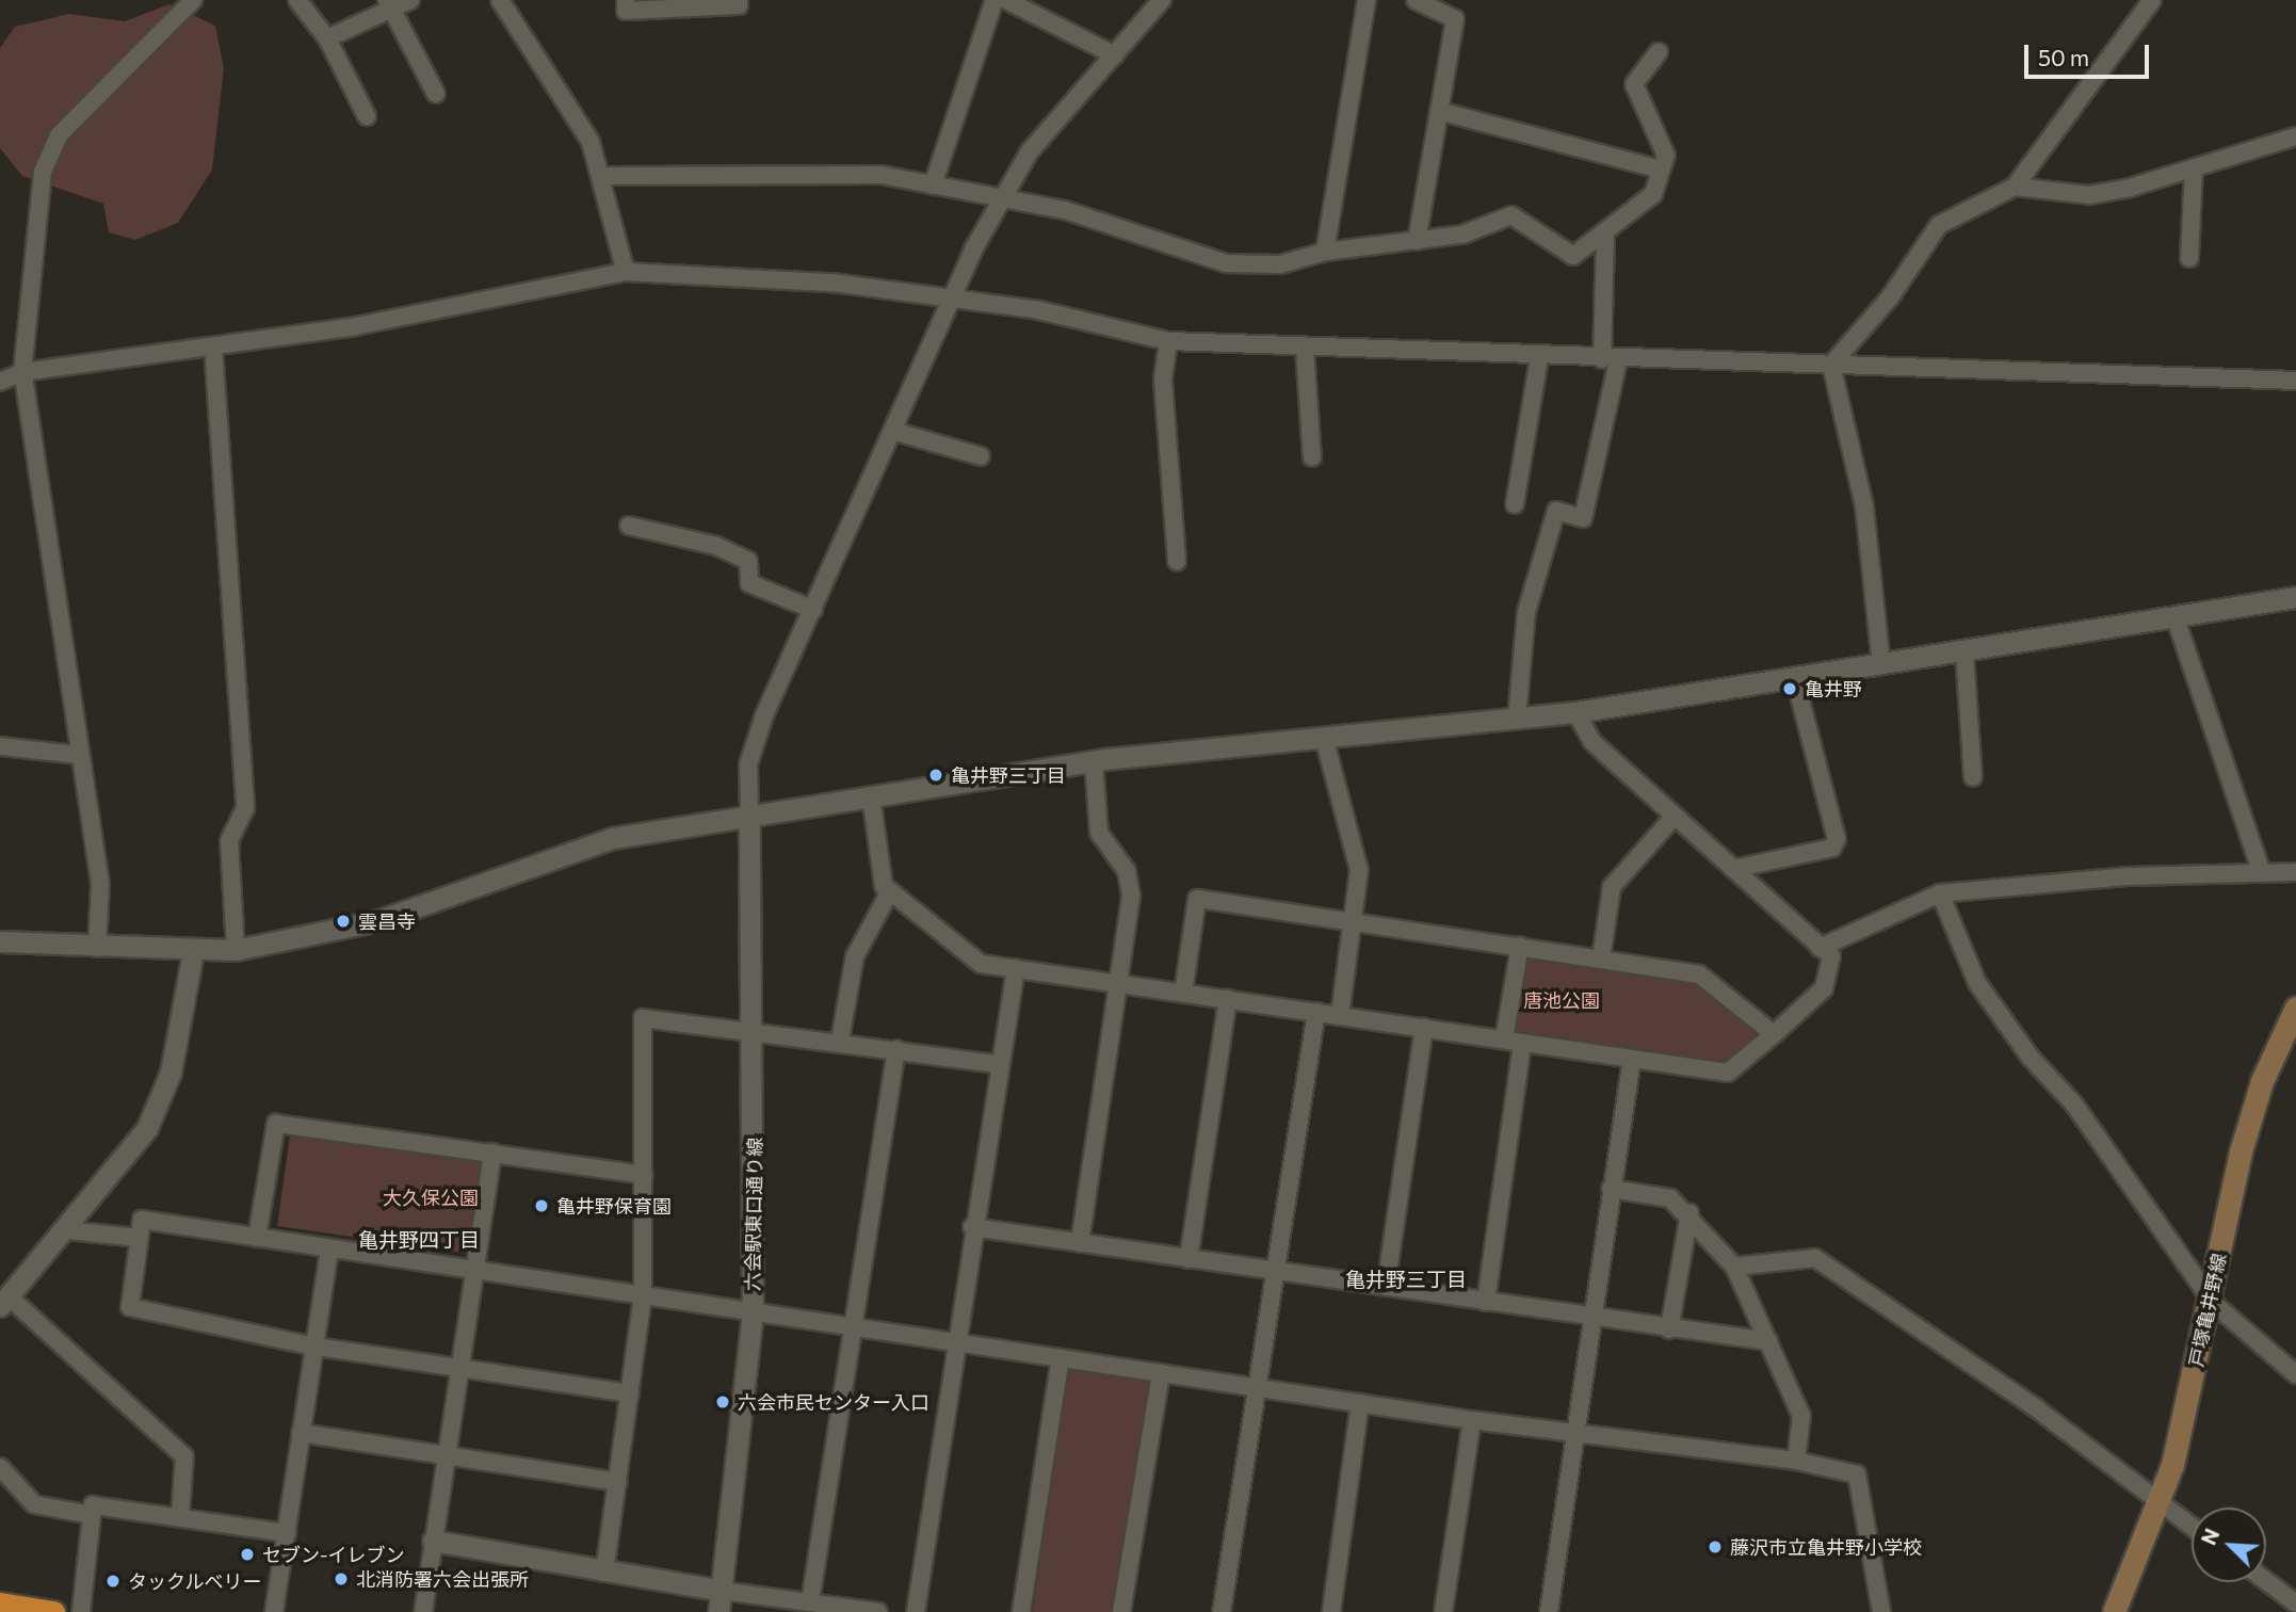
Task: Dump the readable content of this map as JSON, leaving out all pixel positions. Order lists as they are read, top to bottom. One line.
{"streets":{"main road":["戸塚亀井野線"],"street":["六会駅東口通り線"]},"districts":["亀井野四丁目","亀井野三丁目"],"parks":["唐池公園","大久保公園"],"places":["亀井野","亀井野三丁目","雲昌寺","亀井野保育園","六会市民センター入口","藤沢市立亀井野小学校","セブン-イレブン","北消防署六会出張所","タックルベリー"],"scale_bar":"50 m","north":"top left"}
